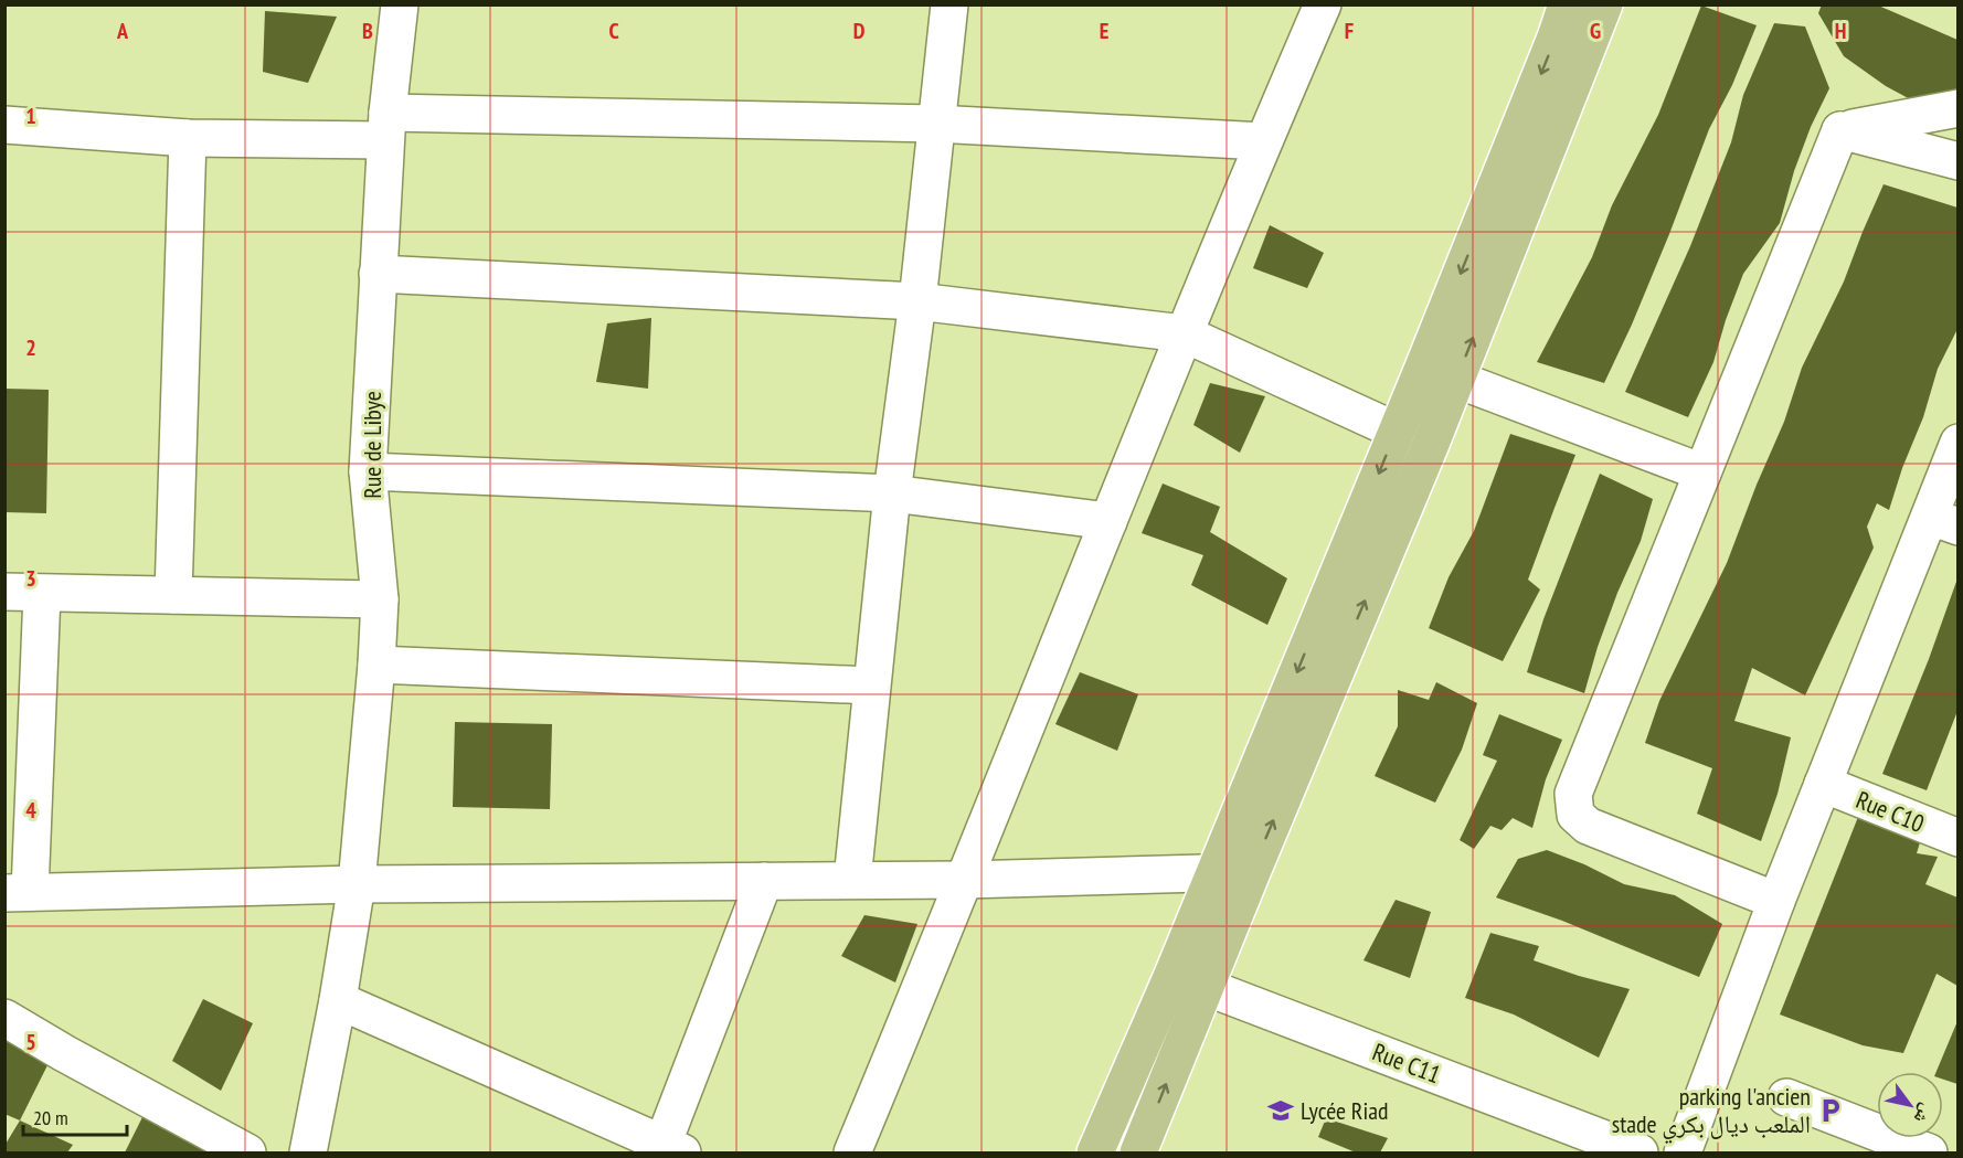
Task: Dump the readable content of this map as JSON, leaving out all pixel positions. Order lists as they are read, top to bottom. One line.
{"streets":{"street":["Rue de Libye","Rue C10","Rue C11"]},"places":{"school or university":["Lycée Riad"],"parking":["parking l'ancien stade الملعب ديال بكري"]},"scale_bar":"20 m","north":"bottom right","grid":{"columns":["A","B","C","D","E","F","G","H"],"rows":["1","2","3","4","5"]}}
